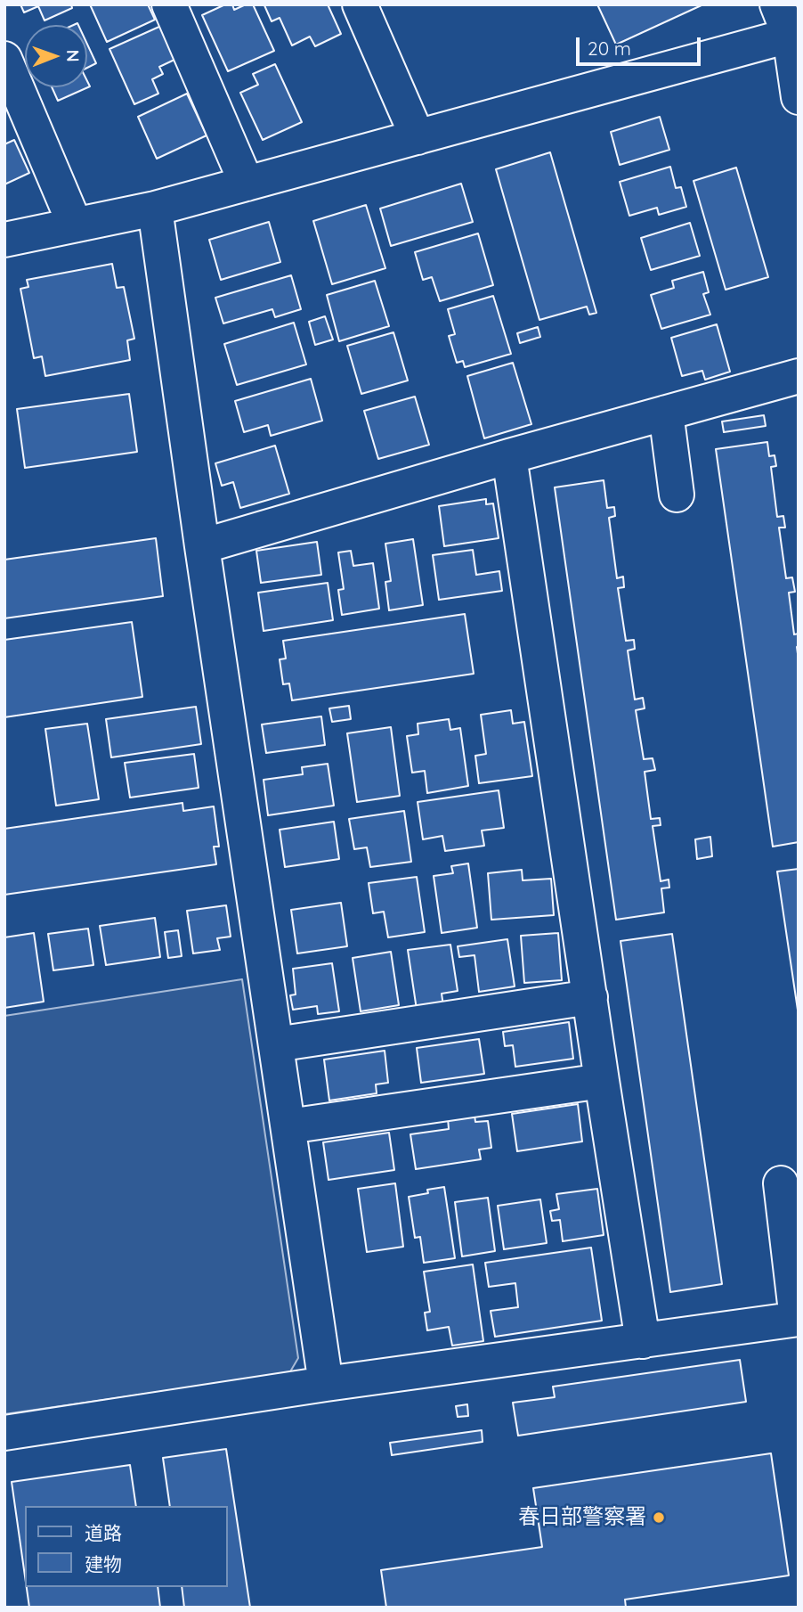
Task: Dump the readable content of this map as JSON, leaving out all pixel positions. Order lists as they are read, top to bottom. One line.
{"places":["春日部警察署"],"legend":["道路","建物"],"scale_bar":"20 m","north":"right"}
